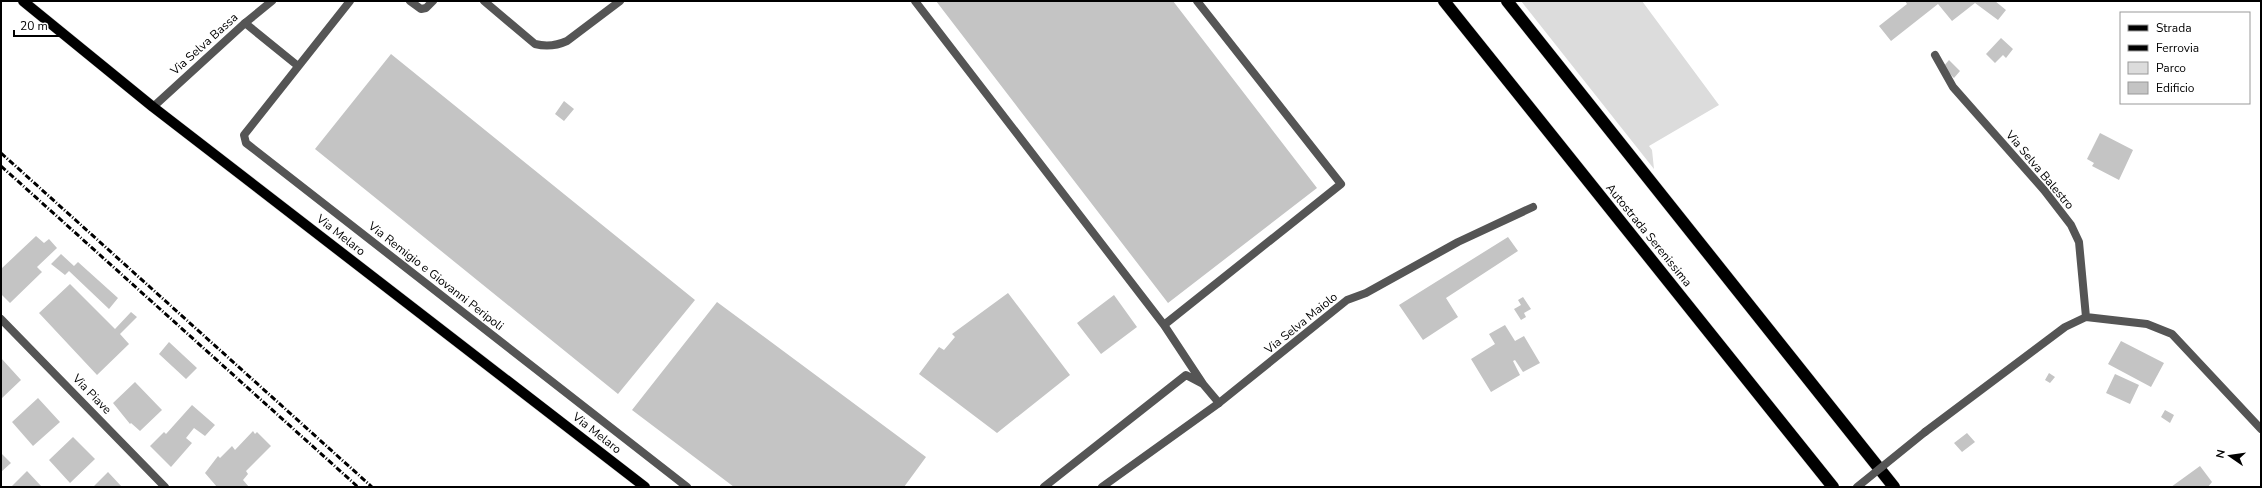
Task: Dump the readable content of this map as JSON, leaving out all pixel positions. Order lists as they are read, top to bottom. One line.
{"streets":{"highway":["Autostrada Serenissima"],"main road":["Via Melaro"],"street":["Via Selva Bassa","Via Selva Balestro","Via Remigio e Giovanni Peripoli","Via Selva Maiolo","Via Piave"]},"crossings":[["Via Selva Bassa","Via Melaro"]],"legend":["Strada","Ferrovia","Parco","Edificio"],"scale_bar":"20 m","north":"left"}
